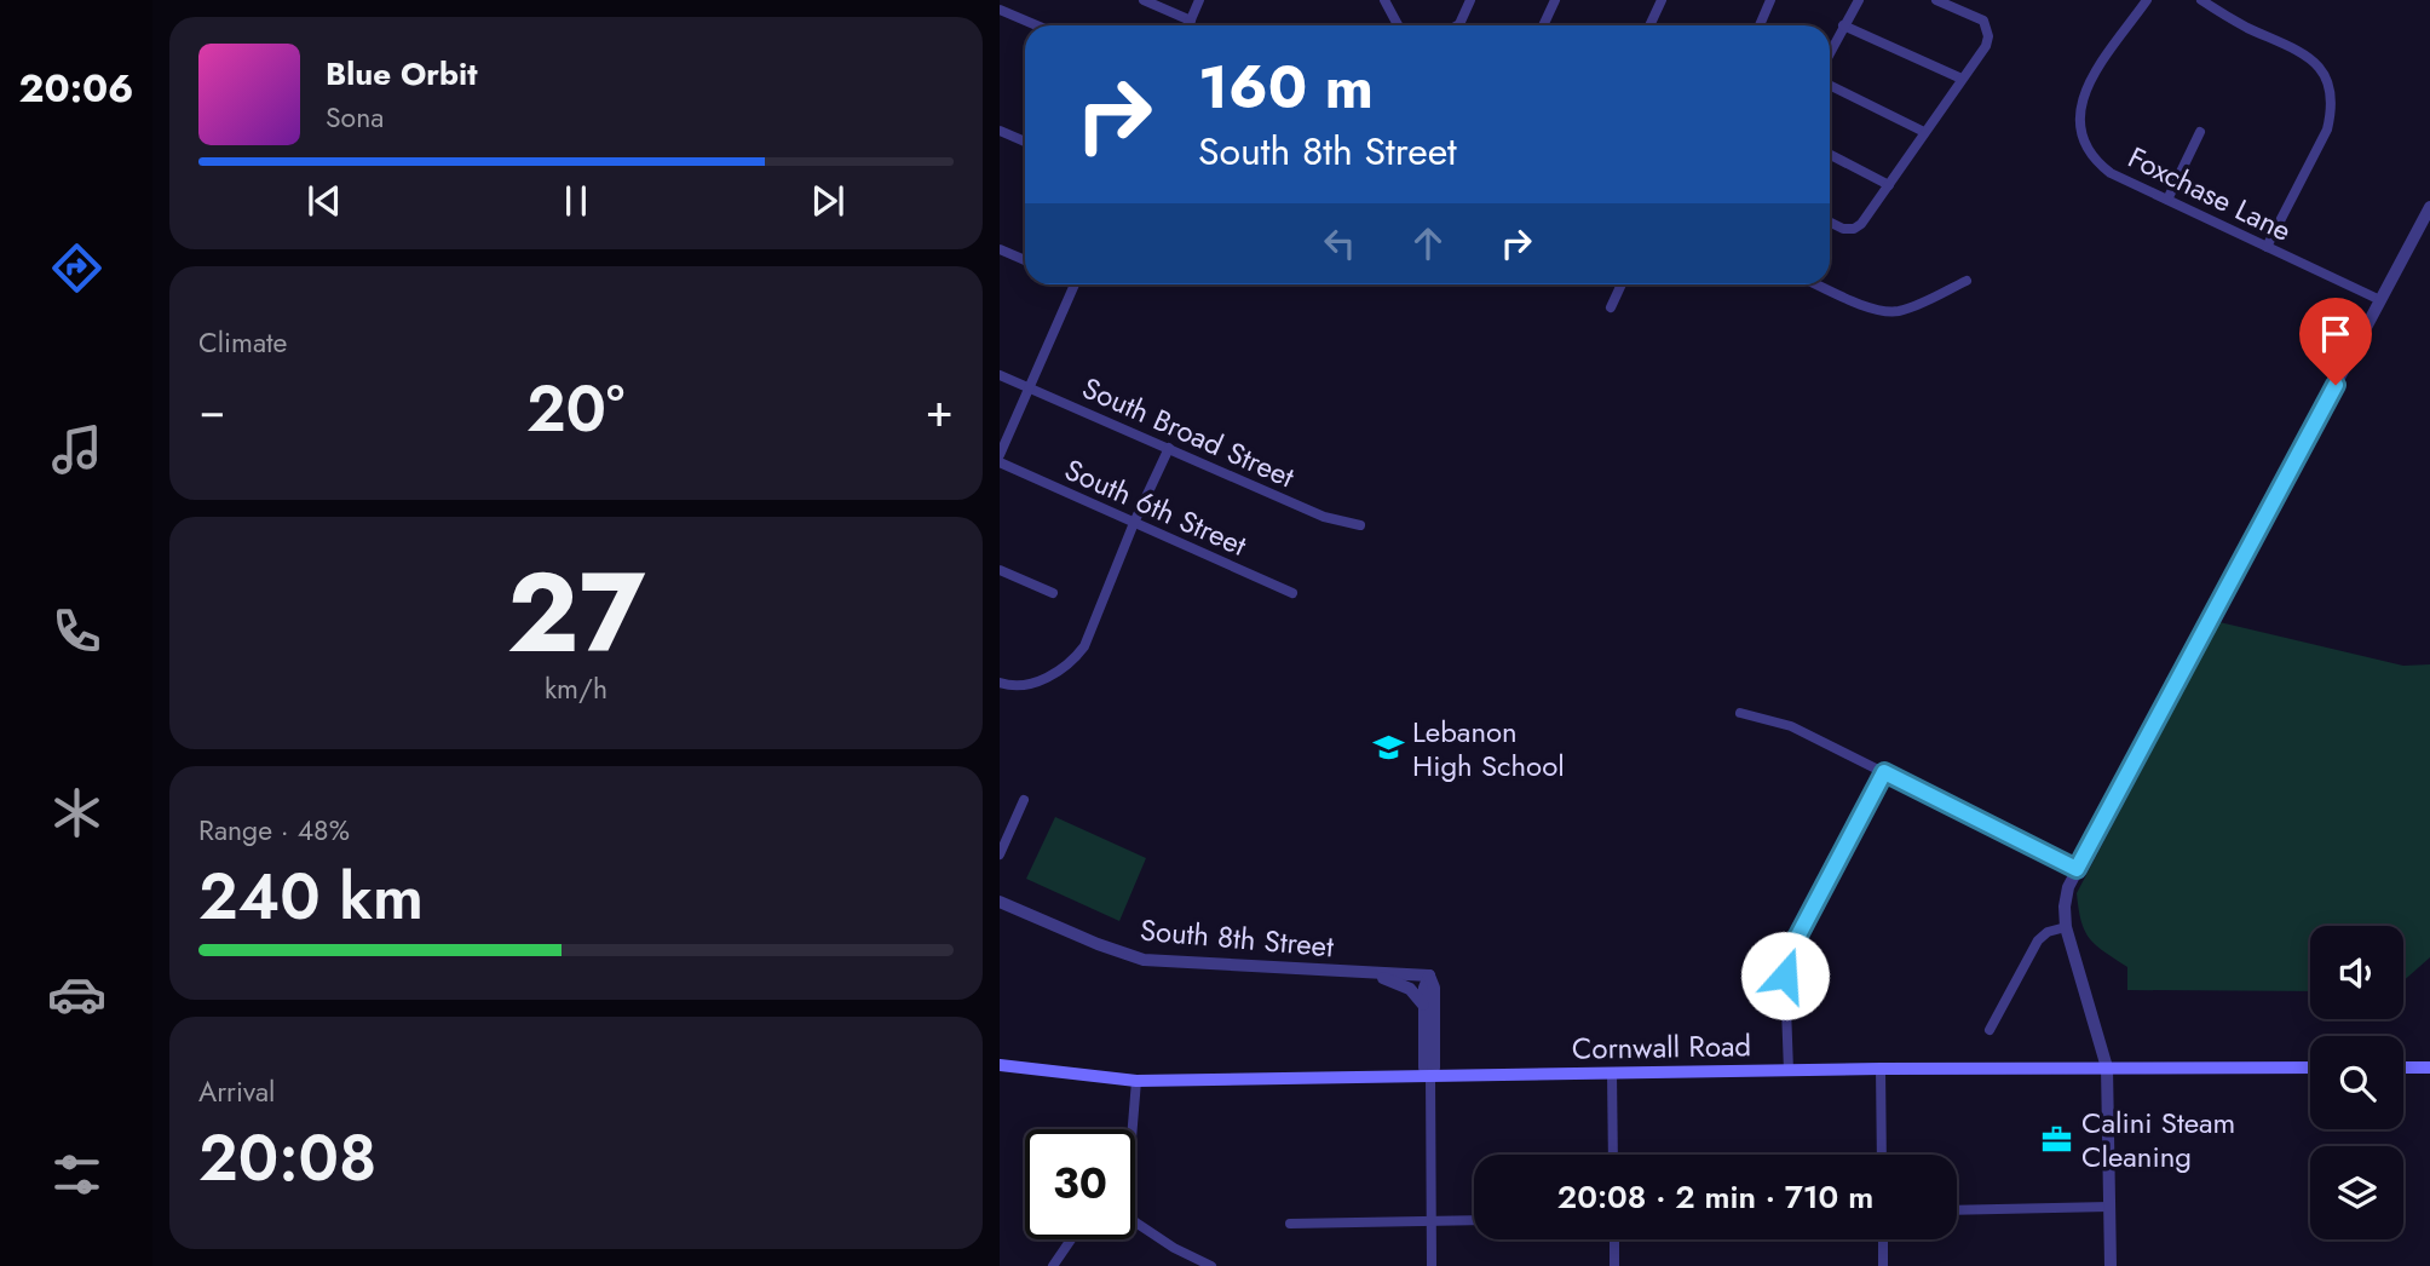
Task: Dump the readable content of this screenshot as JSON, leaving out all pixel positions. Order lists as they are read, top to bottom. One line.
{"streets":{"main road":["Cornwall Road"],"street":["Foxchase Lane","South Broad Street","South 6th Street","South 8th Street"]},"places":{"school or university":["Lebanon High School"],"office":["Calini Steam Cleaning"]},"page":{"tabs":"20:06","turn":["160 m","South 8th Street"],"song":["Blue Orbit","Sona"],"tile":["Climate",["27","km/h"],["Range · 48%","240 km"],["Arrival","20:08"]],"heat":["−","20°","+"],"limit":"30","trip":"20:08 · 2 min · 710 m"}}
